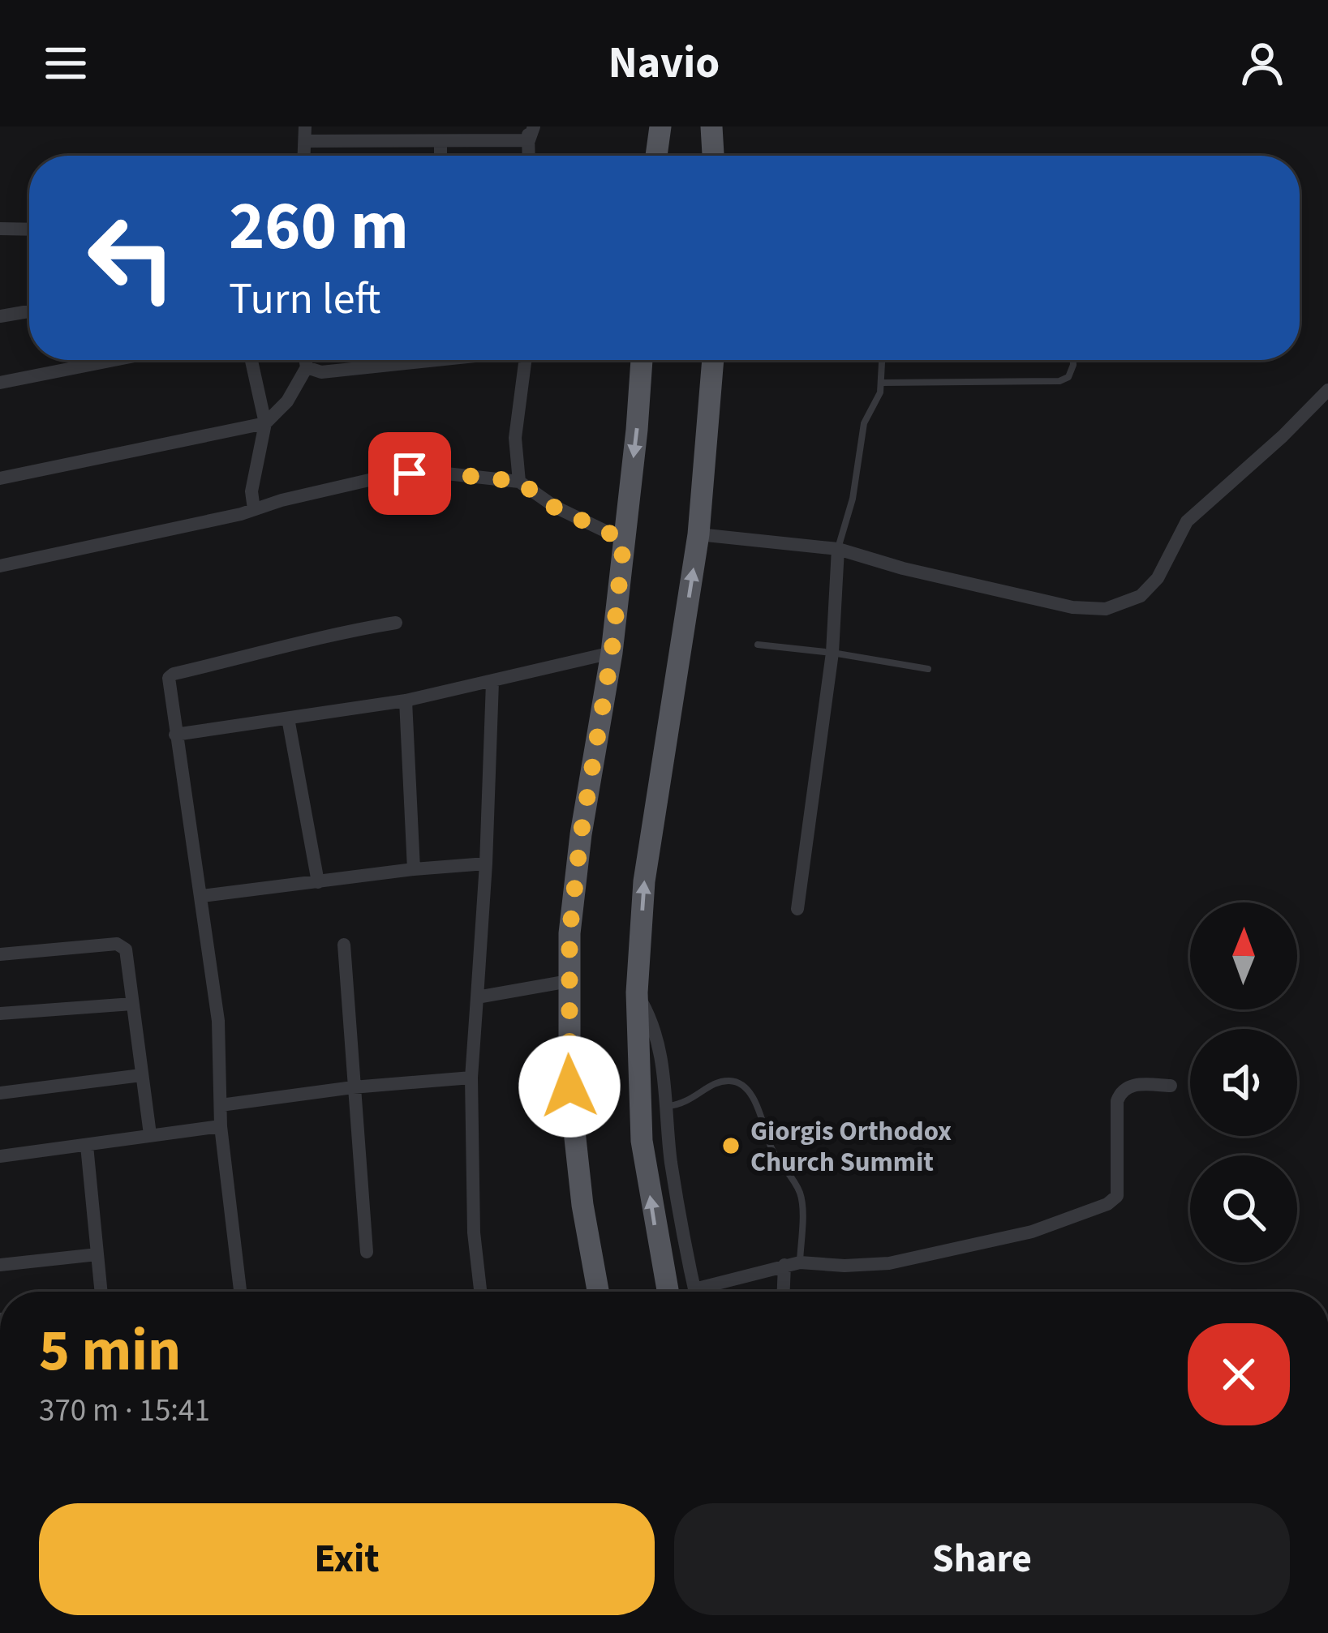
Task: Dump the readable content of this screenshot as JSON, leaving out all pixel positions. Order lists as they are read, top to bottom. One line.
{"places":["Giorgis Orthodox Church Summit"],"north":"top","page":{"header":"Navio","turn":["260 m","Turn left"],"heading":["5 min","370 m · 15:41"],"buttons":["Exit","Share"]}}
